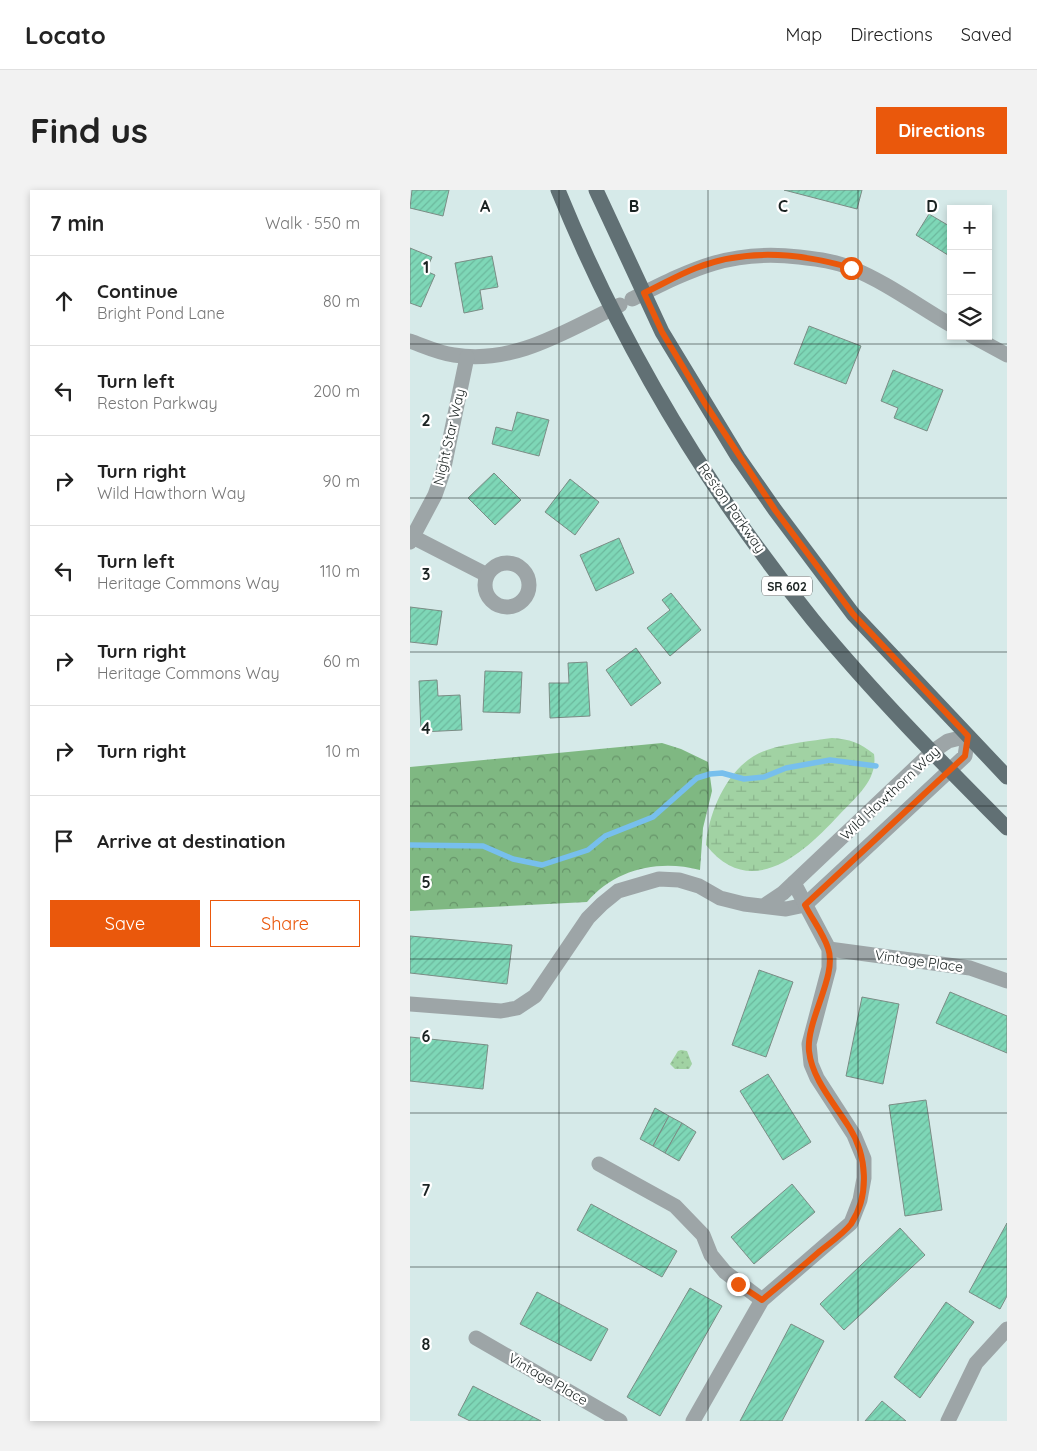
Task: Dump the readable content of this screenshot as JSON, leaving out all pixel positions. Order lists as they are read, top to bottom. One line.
{"streets":{"main road":["Reston Parkway","SR 602"],"street":["Night Star Way","Wild Hawthorn Way","Vintage Place"]},"crossings":[["Reston Parkway","Wild Hawthorn Way"]],"page":{"header":"Locato","nav":["Map","Directions","Saved"],"buttons":["Directions",["Save","Share"]],"title":"Find us","heading":["7 min","Walk · 550 m"],"map_buttons":["+","−"],"list":[["Continue","Bright Pond Lane","80 m"],["Turn left","Reston Parkway","200 m"],["Turn right","Wild Hawthorn Way","90 m"],["Turn left","Heritage Commons Way","110 m"],["Turn right","Heritage Commons Way","60 m"],["Turn right","10 m"],"Arrive at destination"]},"grid":{"columns":["A","B","C","D"],"rows":["1","2","3","4","5","6","7","8"]}}
